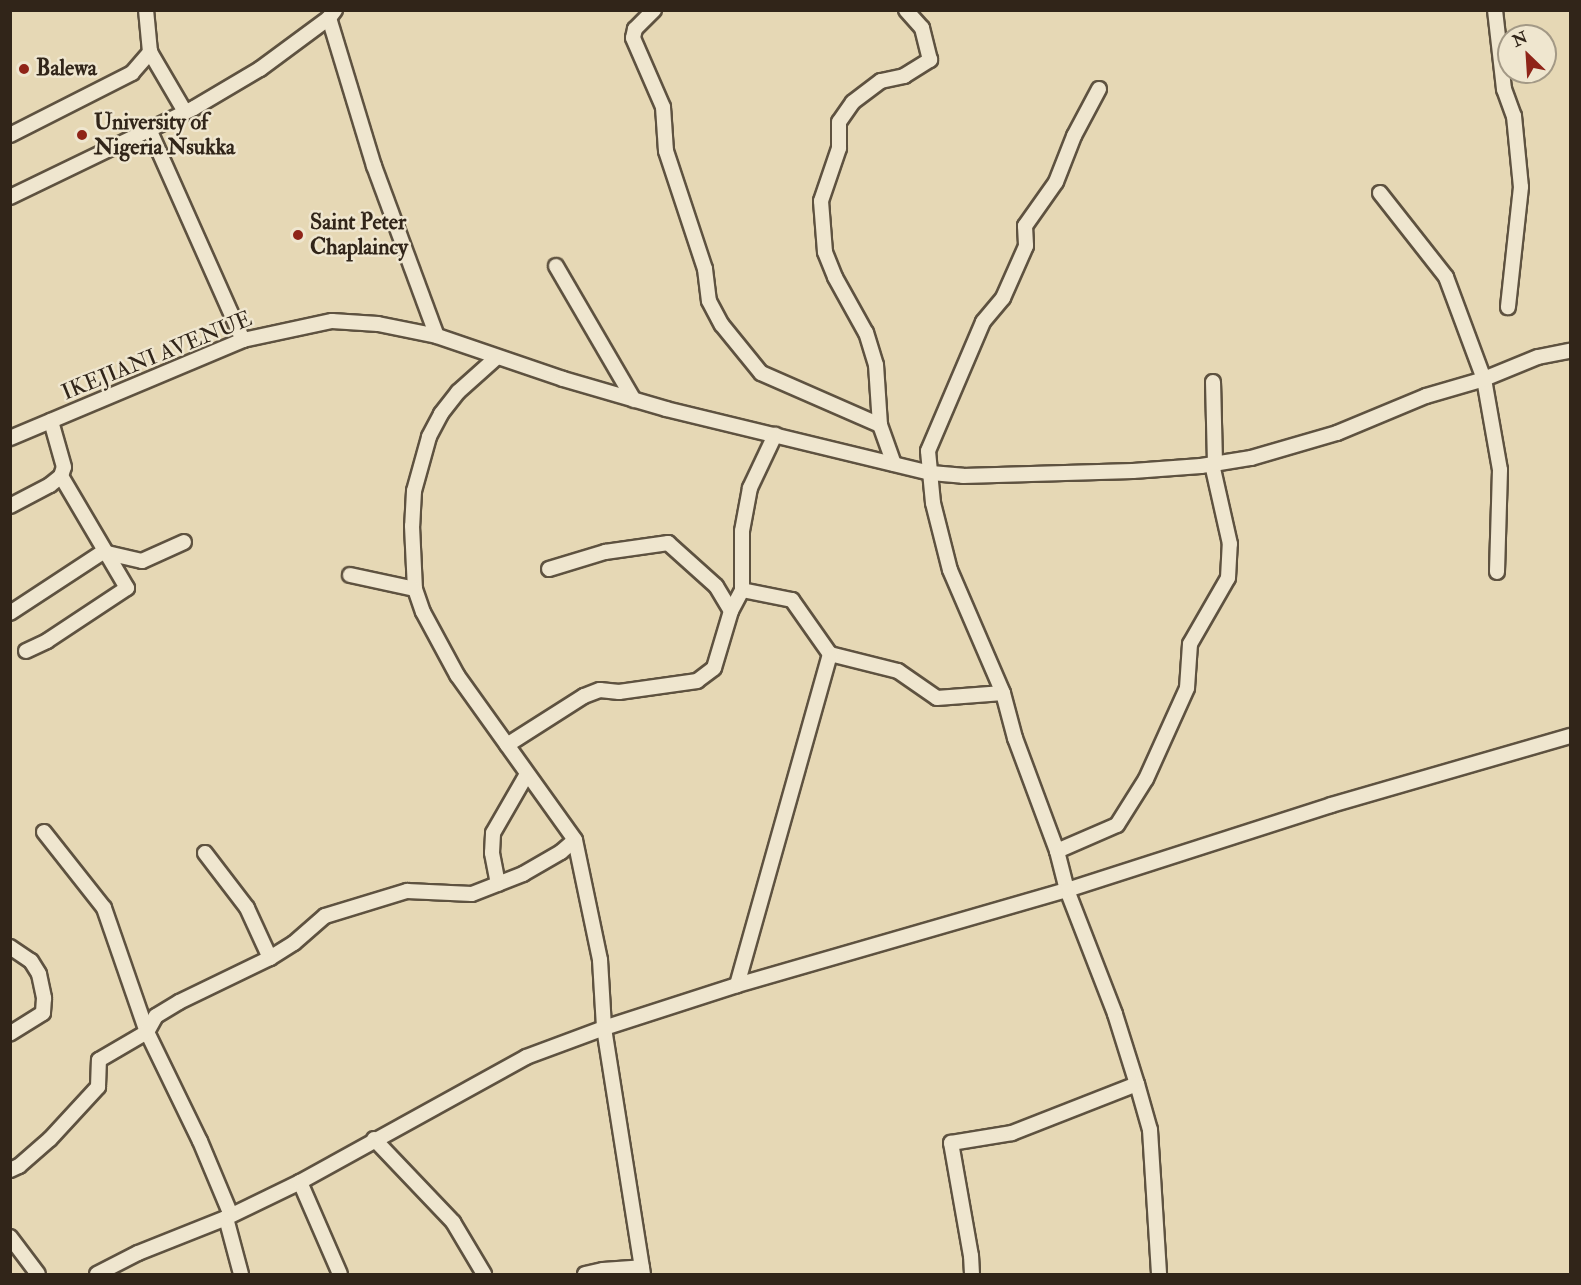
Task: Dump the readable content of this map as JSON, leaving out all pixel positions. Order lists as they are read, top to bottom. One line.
{"streets":{"street":["IKEJIANI AVENUE"]},"places":["Balewa","University of Nigeria Nsukka","Saint Peter Chaplaincy"],"north":"top left"}
